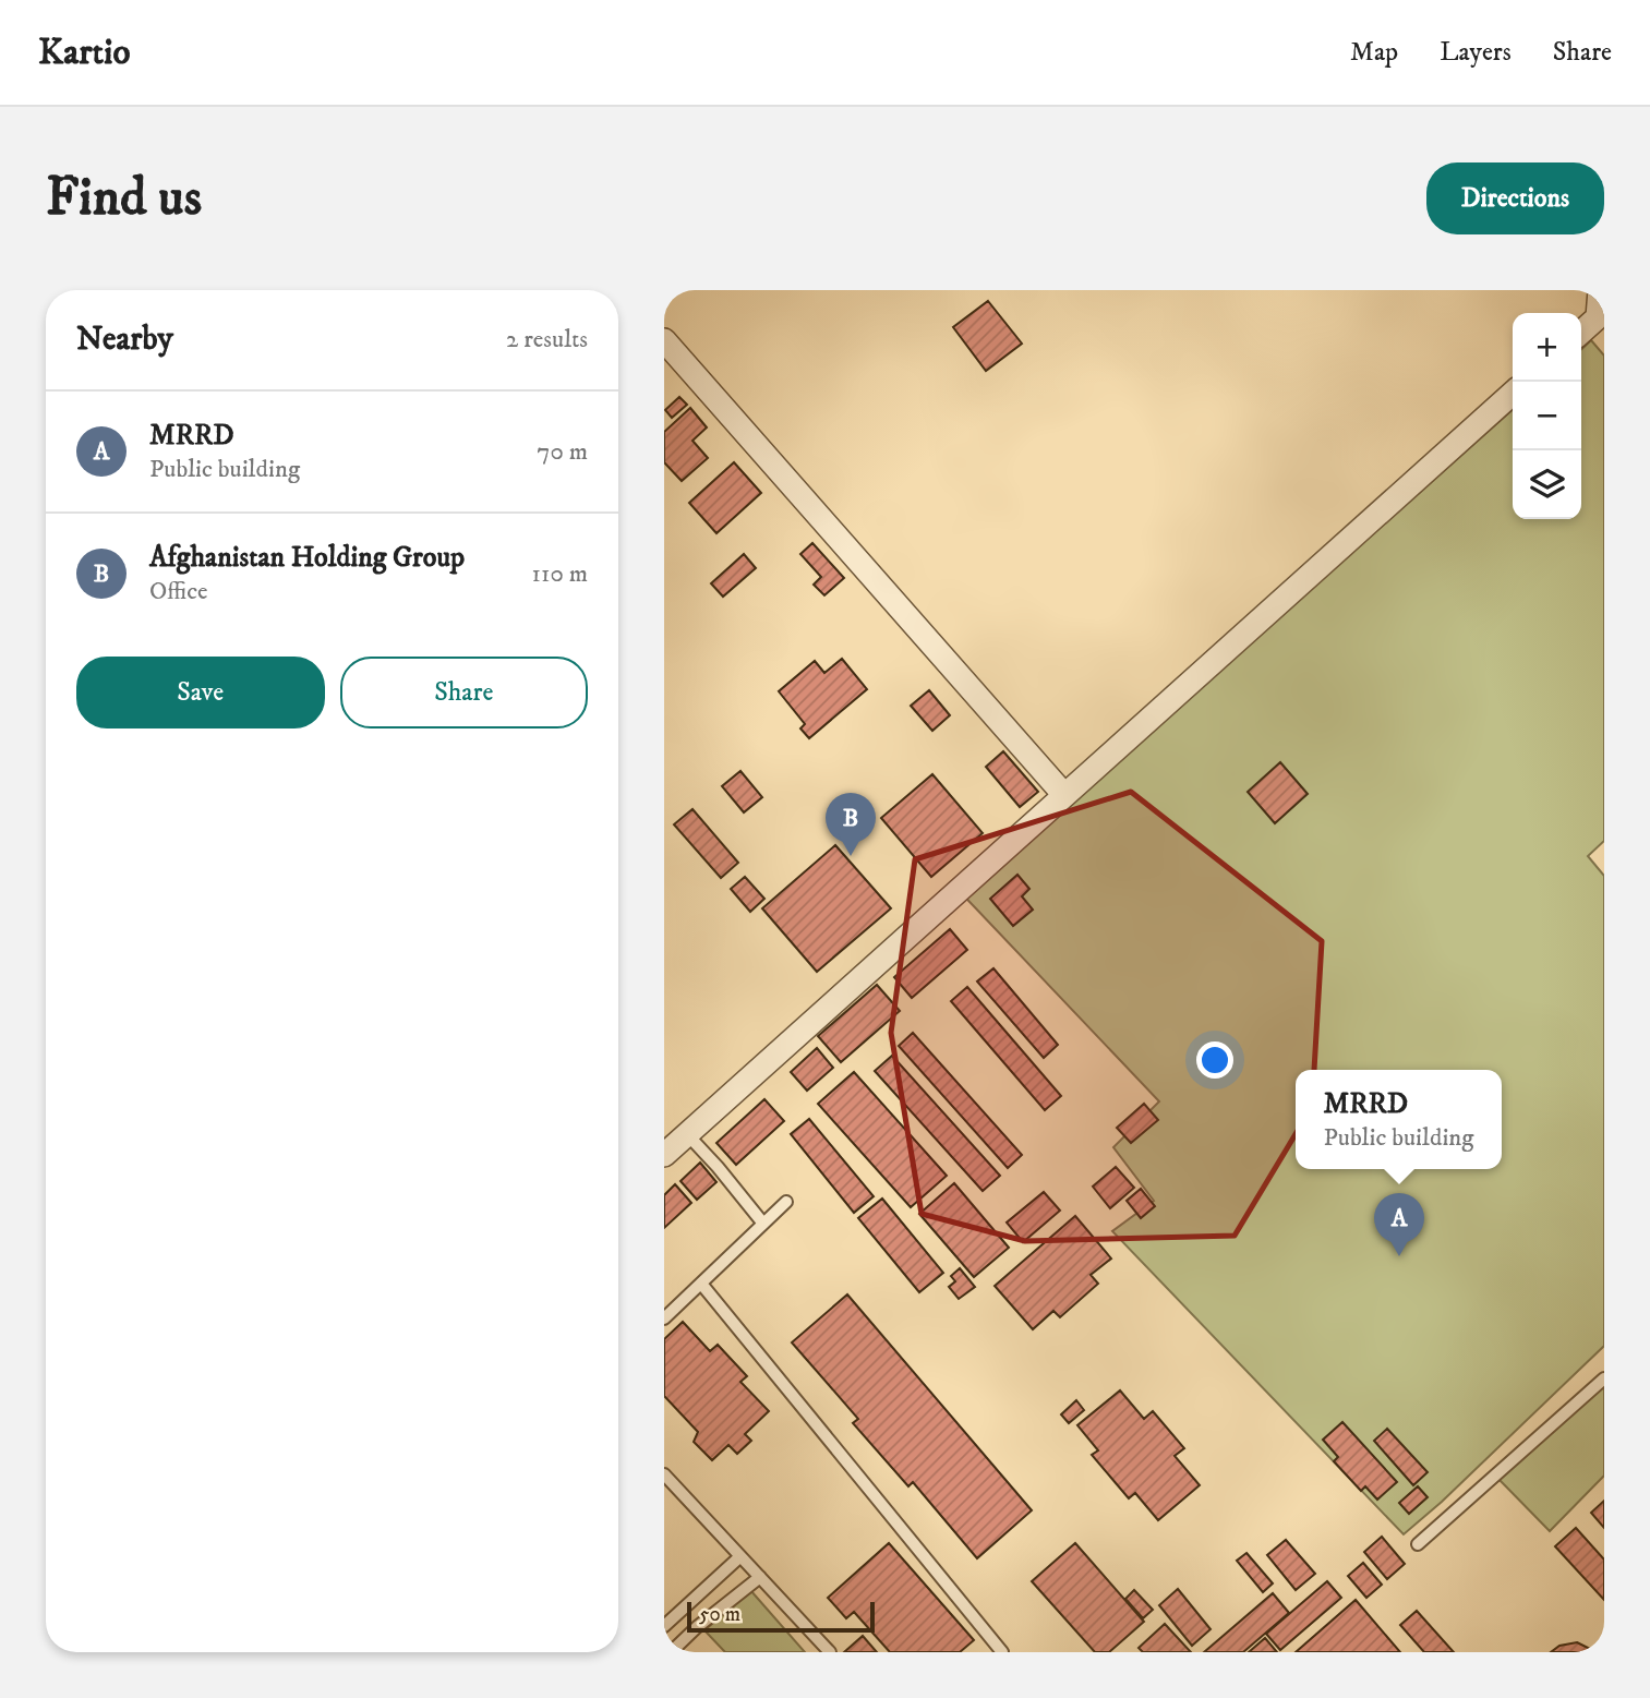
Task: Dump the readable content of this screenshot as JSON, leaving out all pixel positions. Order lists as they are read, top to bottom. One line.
{"scale_bar":"50 m","page":{"header":"Kartio","nav":["Map","Layers","Share"],"buttons":["Directions",["Save","Share"]],"title":"Find us","heading":["Nearby","2 results"],"map_buttons":["+","−"],"list":[{"mark":"A","name":"MRRD","note":"Public building","value":"70 m"},{"mark":"B","name":"Afghanistan Holding Group","note":"Office","value":"110 m"}],"pins":["B","A"],"popup":["MRRD","Public building"],"scale":"50 m"}}
